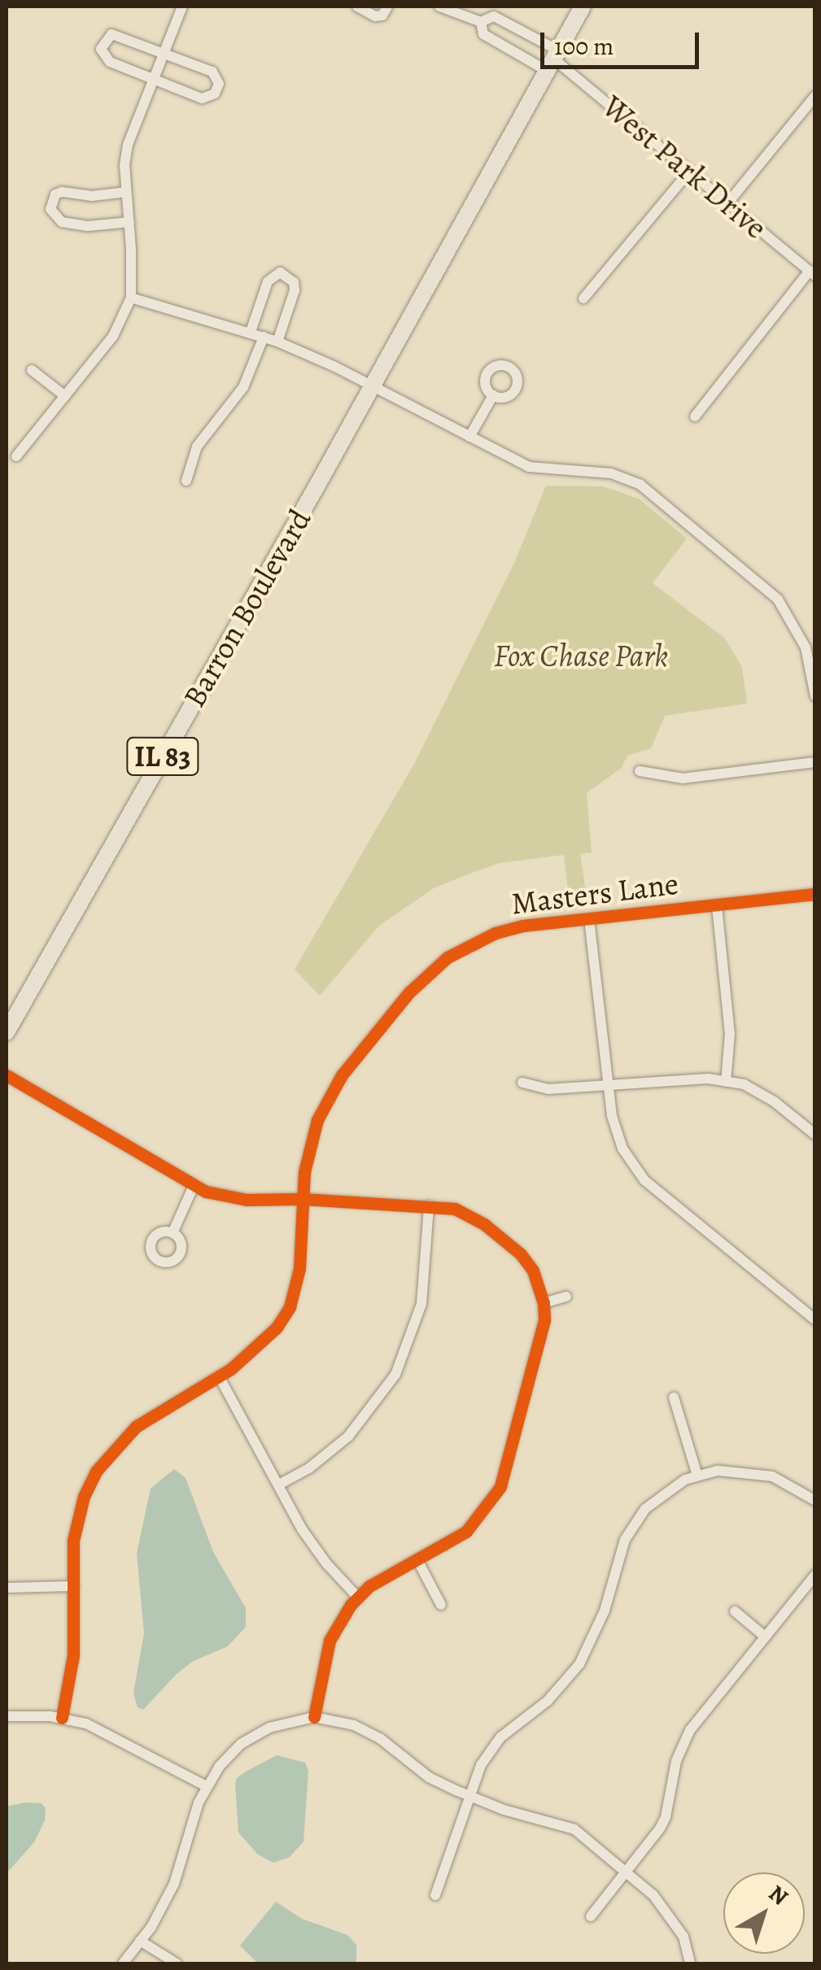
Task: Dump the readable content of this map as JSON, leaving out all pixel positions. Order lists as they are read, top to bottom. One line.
{"streets":{"main road":["Barron Boulevard","IL 83"],"street":["West Park Drive","Masters Lane"]},"crossings":[["West Park Drive","IL 83"],["Barron Boulevard","IL 83"]],"parks":["Fox Chase Park"],"scale_bar":"100 m","north":"top right"}
